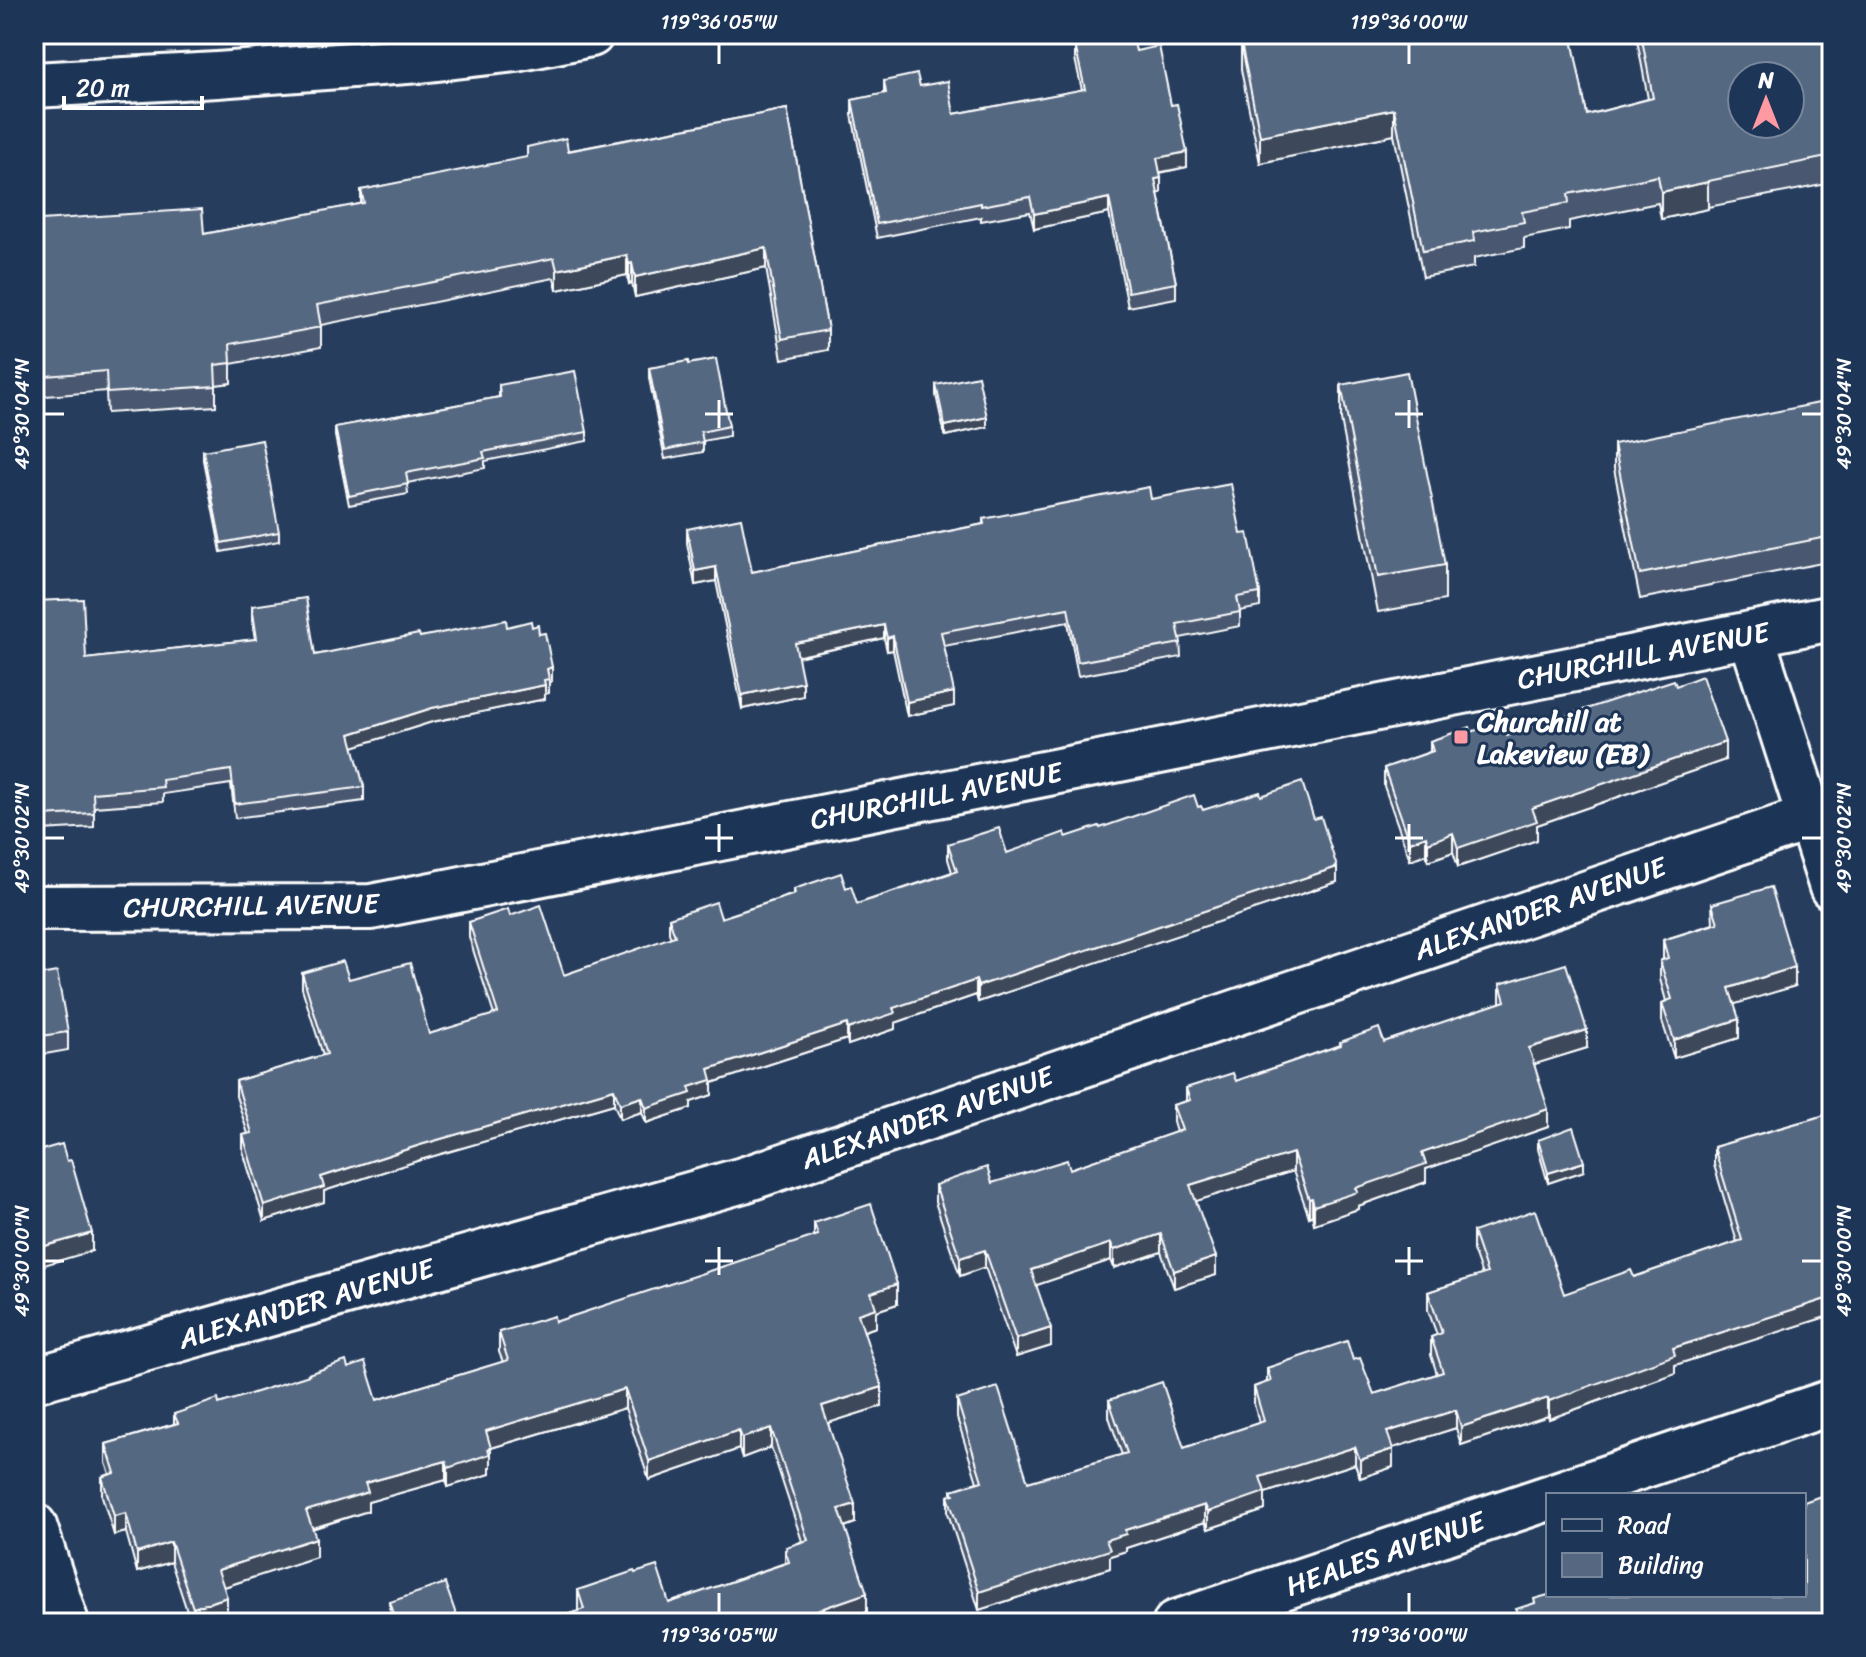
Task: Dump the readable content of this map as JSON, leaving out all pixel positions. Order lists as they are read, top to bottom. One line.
{"streets":{"street":["CHURCHILL AVENUE","ALEXANDER AVENUE","HEALES AVENUE"]},"places":{"transit":["Churchill at Lakeview (EB)"]},"legend":["Road","Building"],"scale_bar":"20 m","north":"top","coordinates":["119°36'05\"W","119°36'00\"W","49°30'04\"N","49°30'02\"N","49°30'00\"N"]}
